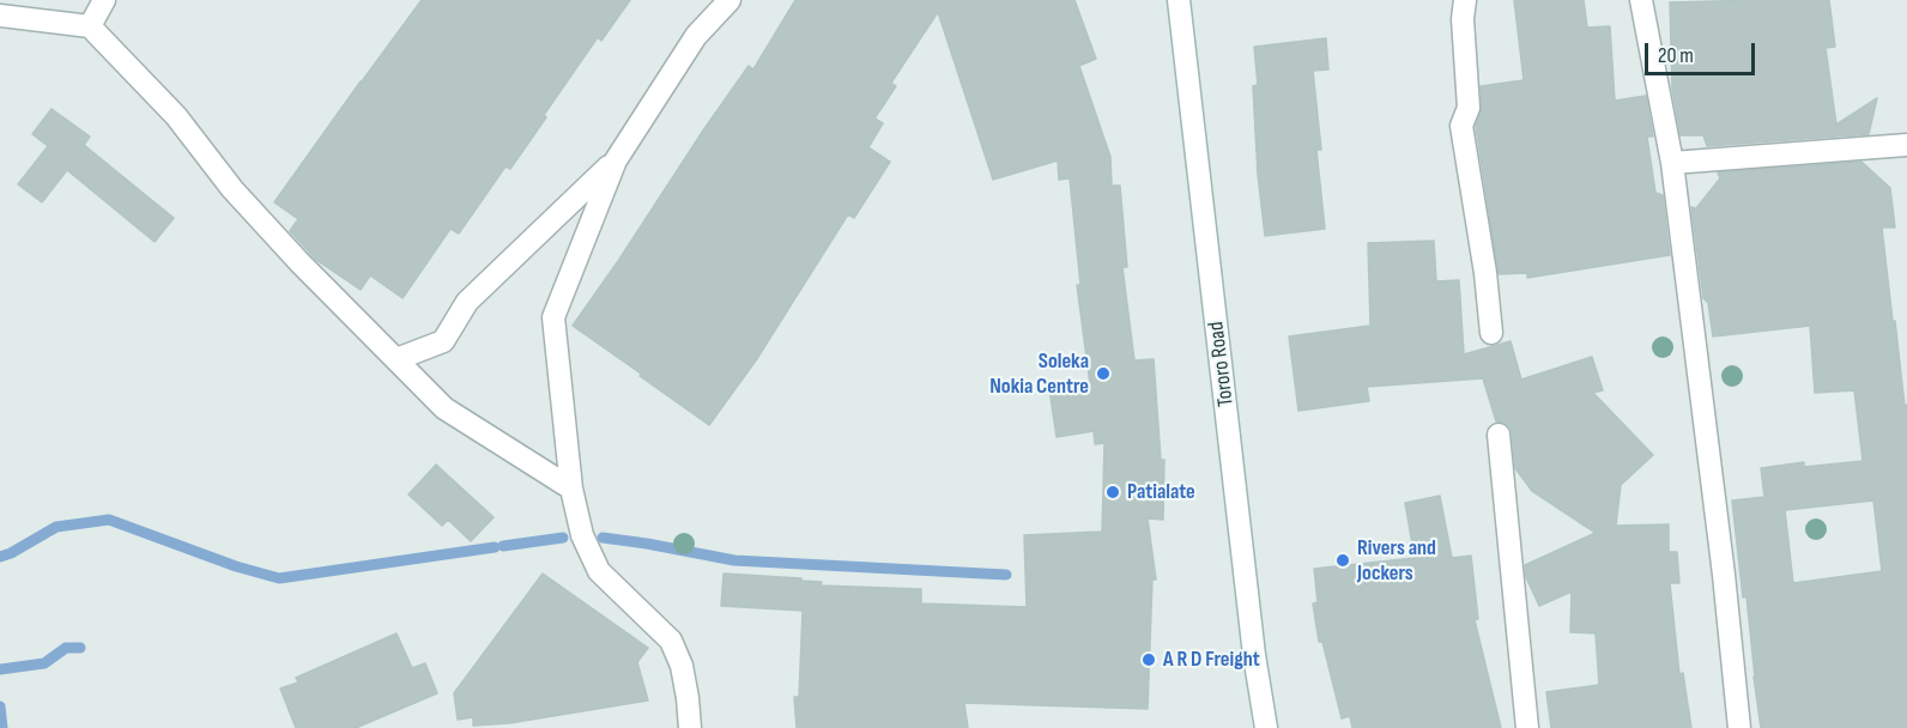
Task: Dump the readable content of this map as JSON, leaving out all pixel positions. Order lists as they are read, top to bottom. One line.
{"streets":{"street":["Tororo Road"]},"places":["Soleka Nokia Centre","Patialate","Rivers and Jockers","A R D Freight"],"scale_bar":"20 m"}
